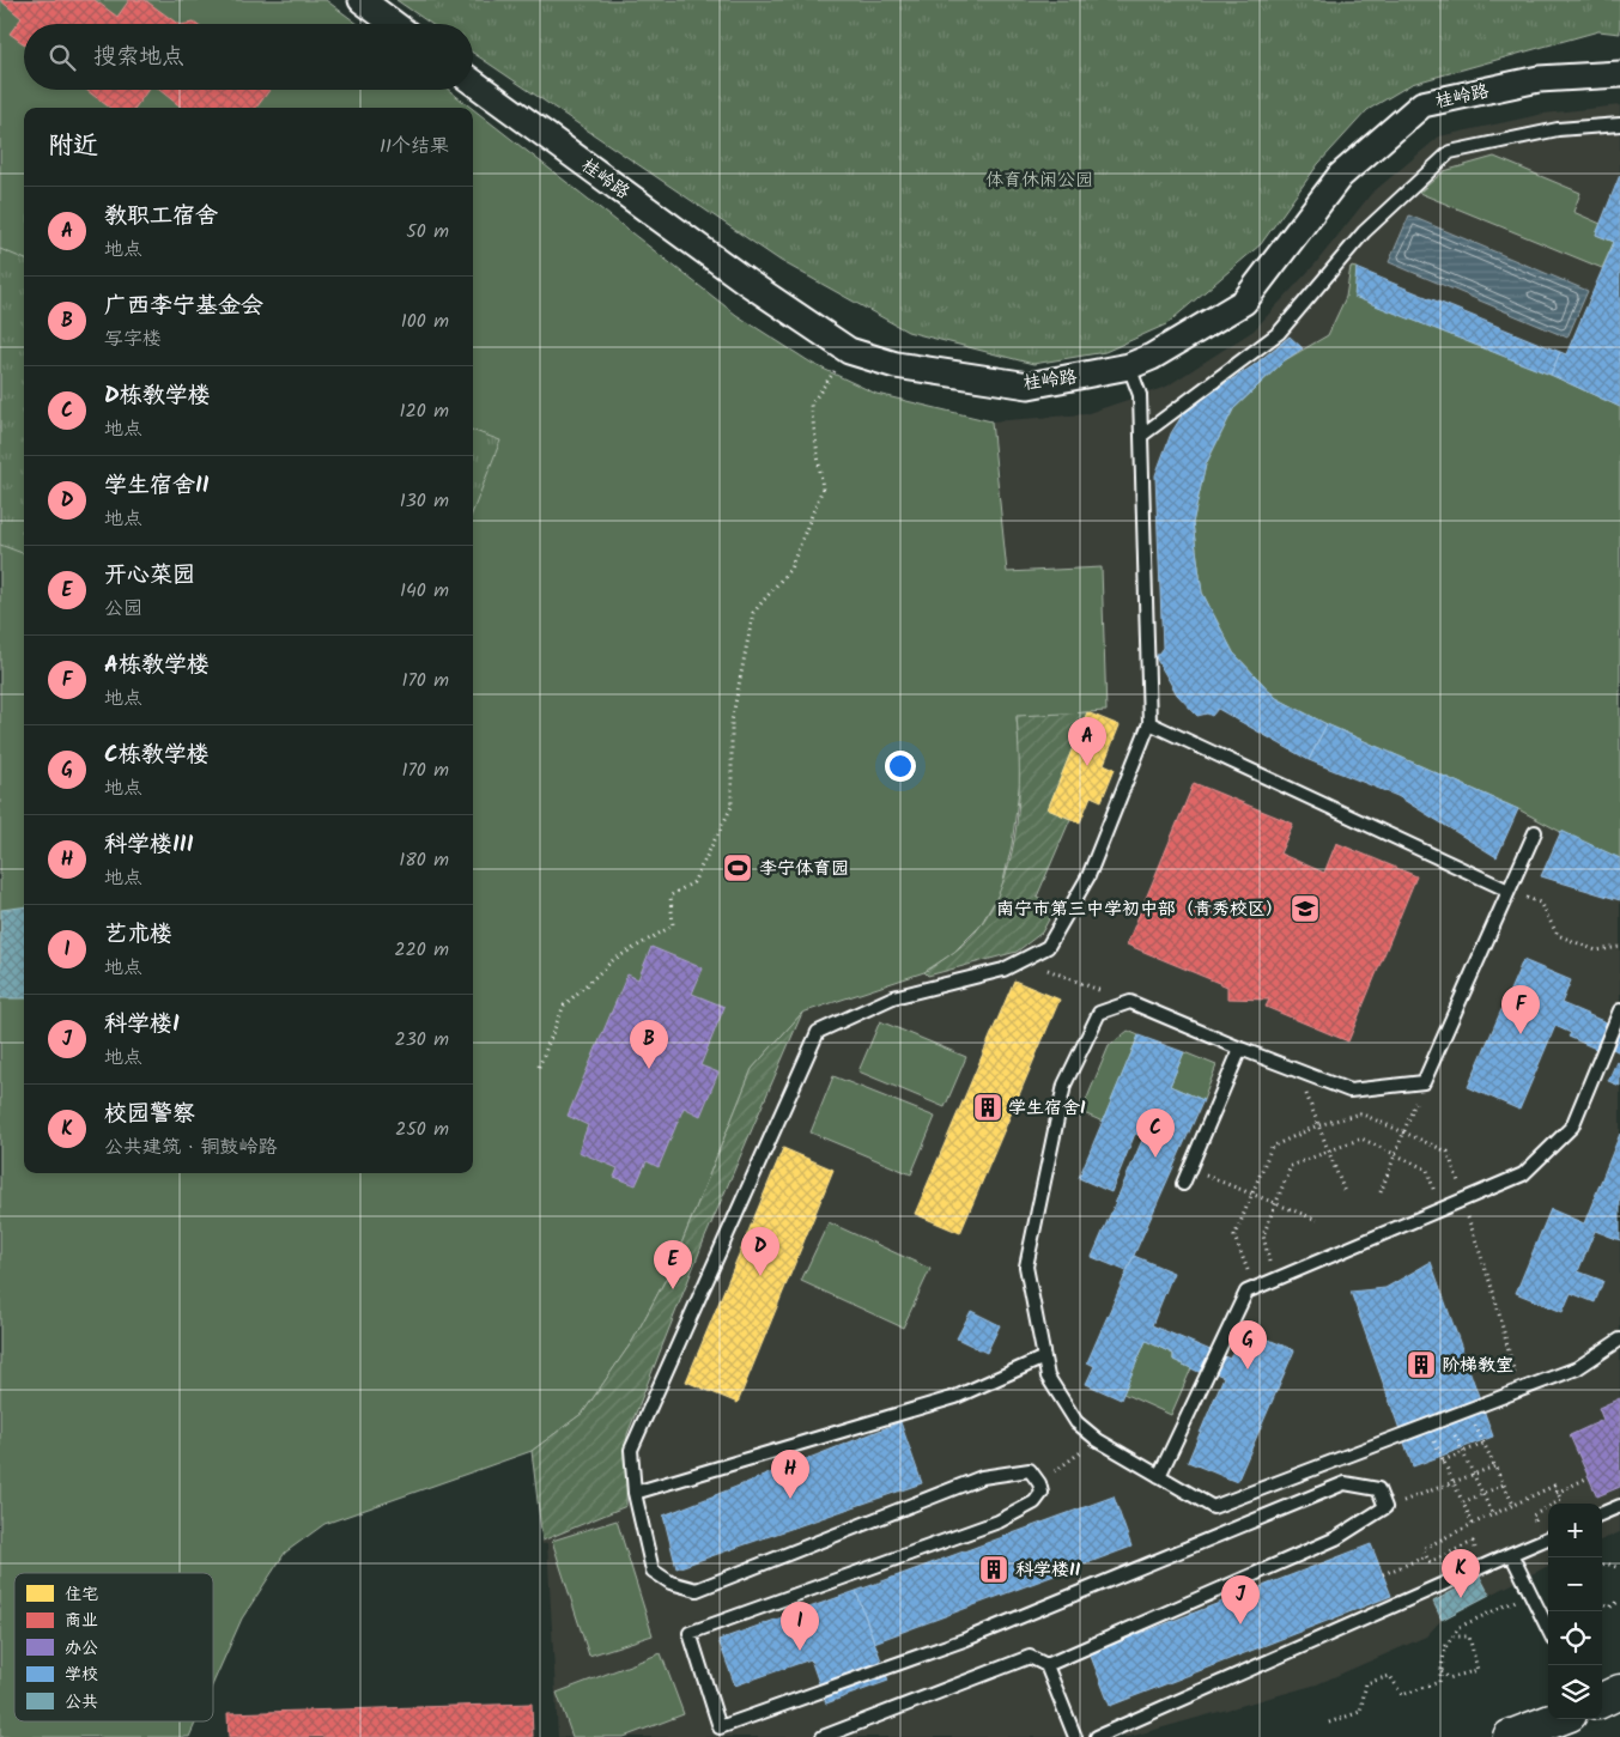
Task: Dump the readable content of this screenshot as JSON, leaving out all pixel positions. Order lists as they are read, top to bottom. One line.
{"streets":{"street":["桂岭路"]},"parks":["体育休闲公园"],"places":{"sports":["李宁体育园"],"school or university":["南宁市第三中学初中部（青秀校区）"],"building":["学生宿舍I","阶梯教室","科学楼II"]},"legend":["住宅","商业","办公","学校","公共"],"page":{"search":"搜索地点","heading":["附近","11个结果"],"list":[{"mark":"A","name":"教职工宿舍","note":"地点","value":"50 m"},{"mark":"B","name":"广西李宁基金会","note":"写字楼","value":"100 m"},{"mark":"C","name":"D栋教学楼","note":"地点","value":"120 m"},{"mark":"D","name":"学生宿舍II","note":"地点","value":"130 m"},{"mark":"E","name":"开心菜园","note":"公园","value":"140 m"},{"mark":"F","name":"A栋教学楼","note":"地点","value":"170 m"},{"mark":"G","name":"C栋教学楼","note":"地点","value":"170 m"},{"mark":"H","name":"科学楼III","note":"地点","value":"180 m"},{"mark":"I","name":"艺术楼","note":"地点","value":"220 m"},{"mark":"J","name":"科学楼I","note":"地点","value":"230 m"},{"mark":"K","name":"校园警察","note":"公共建筑 · 铜鼓岭路","value":"250 m"}],"pins":["A","F","B","C","D","E","G","H","K","J","I"],"map_buttons":["+","−"]}}
